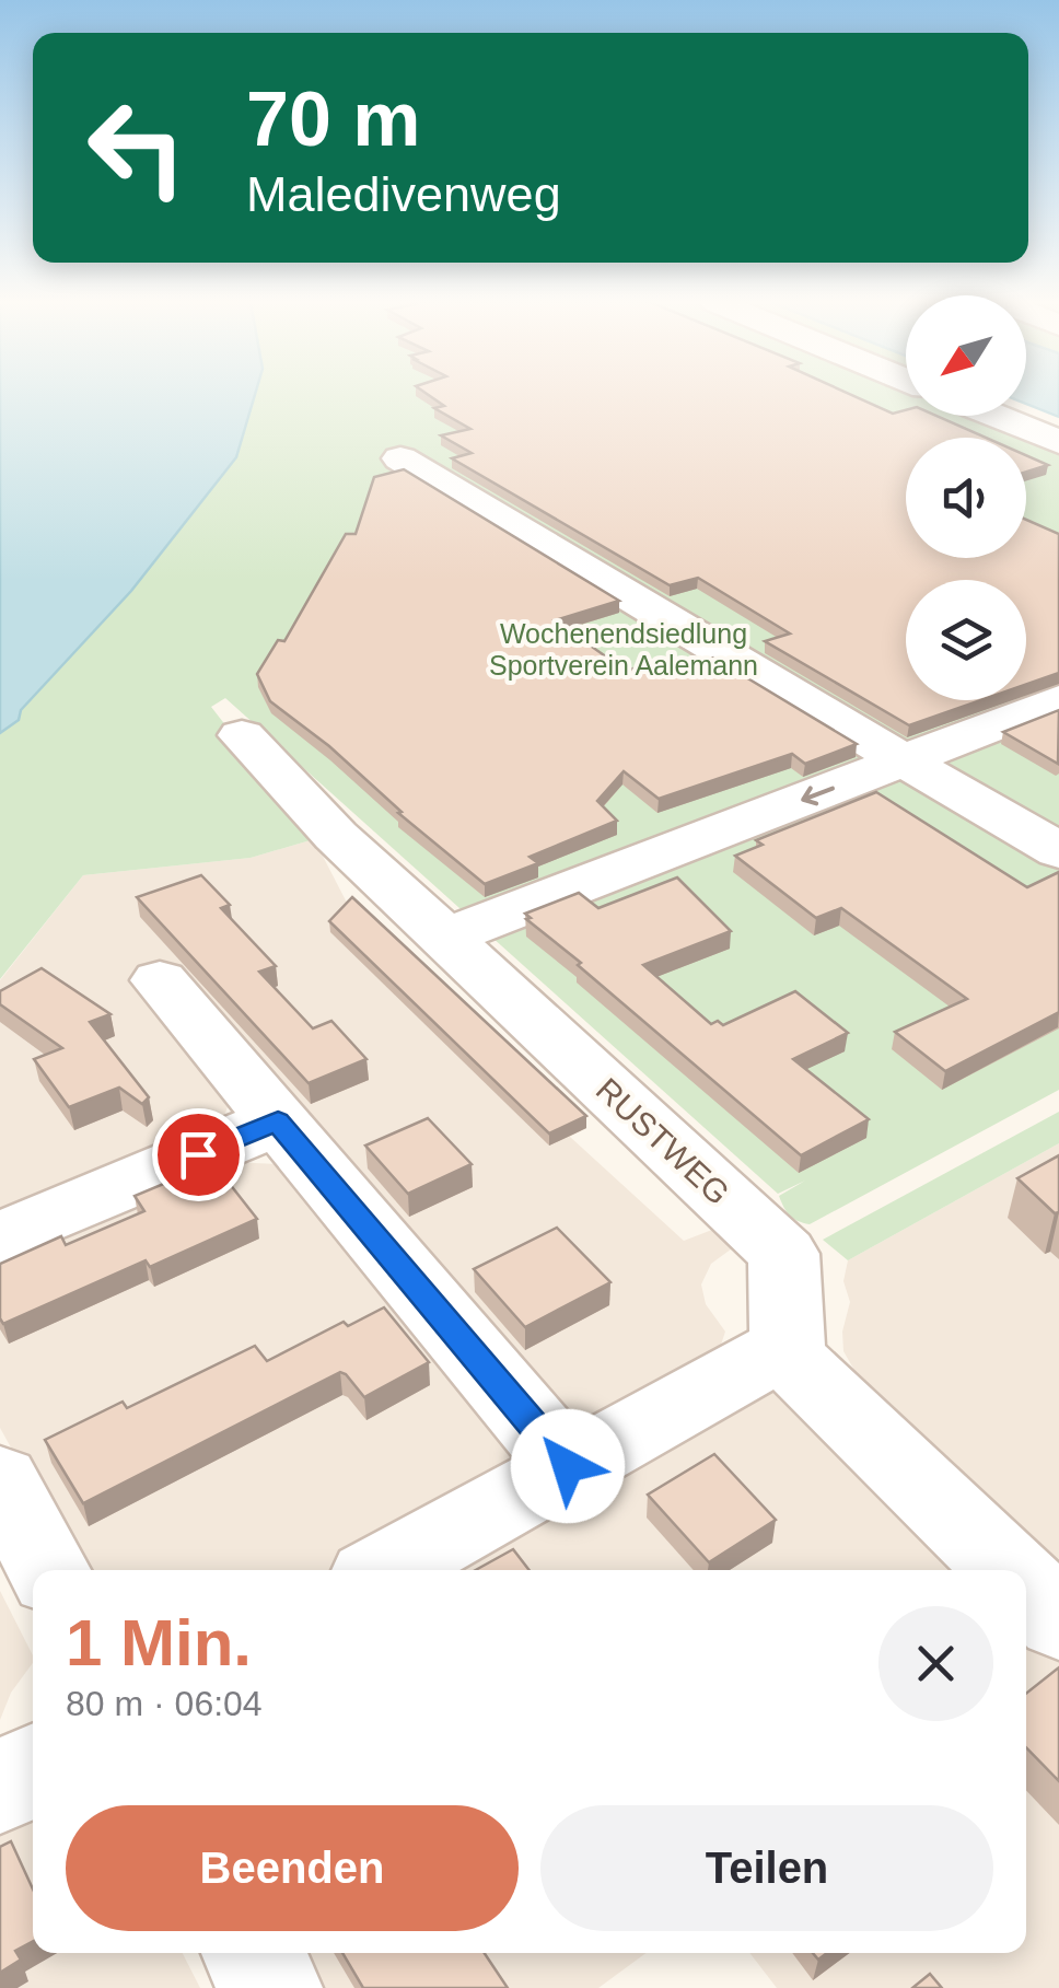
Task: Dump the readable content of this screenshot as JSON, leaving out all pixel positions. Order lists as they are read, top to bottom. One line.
{"streets":{"street":["RUSTWEG"]},"parks":["Wochenendsiedlung Sportverein Aalemann"],"north":"bottom left","page":{"turn":["70 m","Maledivenweg"],"heading":["1 Min.","80 m · 06:04"],"buttons":["Beenden","Teilen"]}}
